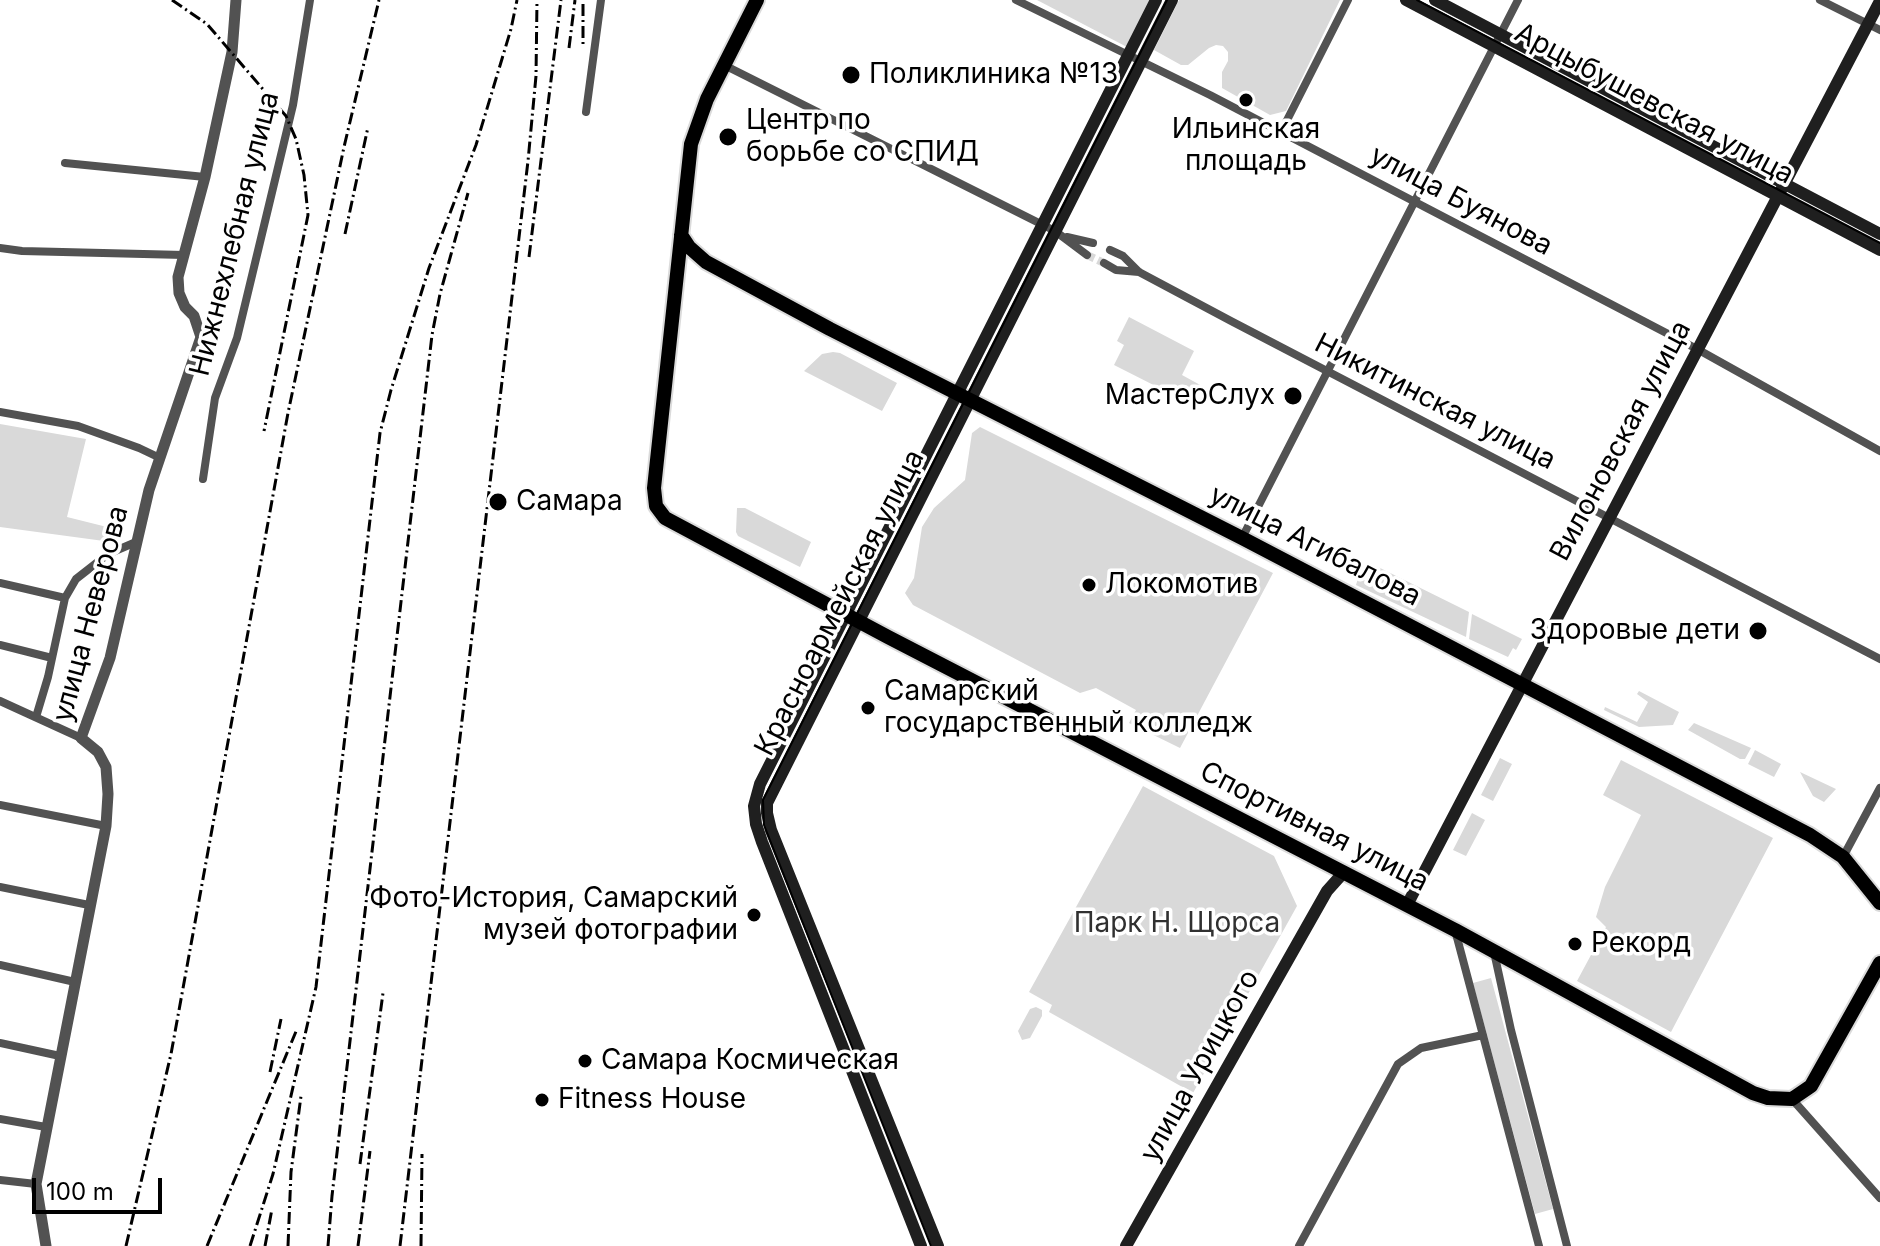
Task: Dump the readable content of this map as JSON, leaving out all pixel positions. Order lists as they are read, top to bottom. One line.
{"streets":{"main road":["Арцыбушевская улица","Вилоновская улица","улица Агибалова","Красноармейская улица","Спортивная улица","улица Урицкого"],"street":["улица Буянова","Нижнехлебная улица","Никитинская улица","улица Неверова"]},"crossings":[["Арцыбушевская улица","Вилоновская улица"],["улица Буянова","Вилоновская улица"],["улица Буянова","Красноармейская улица"],["Никитинская улица","Вилоновская улица"],["Вилоновская улица","улица Агибалова"],["Вилоновская улица","Спортивная улица"],["улица Агибалова","Красноармейская улица"],["улица Агибалова","Спортивная улица"],["Красноармейская улица","Спортивная улица"],["Спортивная улица","улица Урицкого"]],"parks":["Парк Н. Щорса"],"places":["Поликлиника №13","Ильинская площадь","Центр по борьбе со СПИД","МастерСлух","Самара","Локомотив","Здоровые дети","Самарский государственный колледж","Фото-История, Самарский музей фотографии","Рекорд","Самара Космическая","Fitness House"],"scale_bar":"100 m"}
